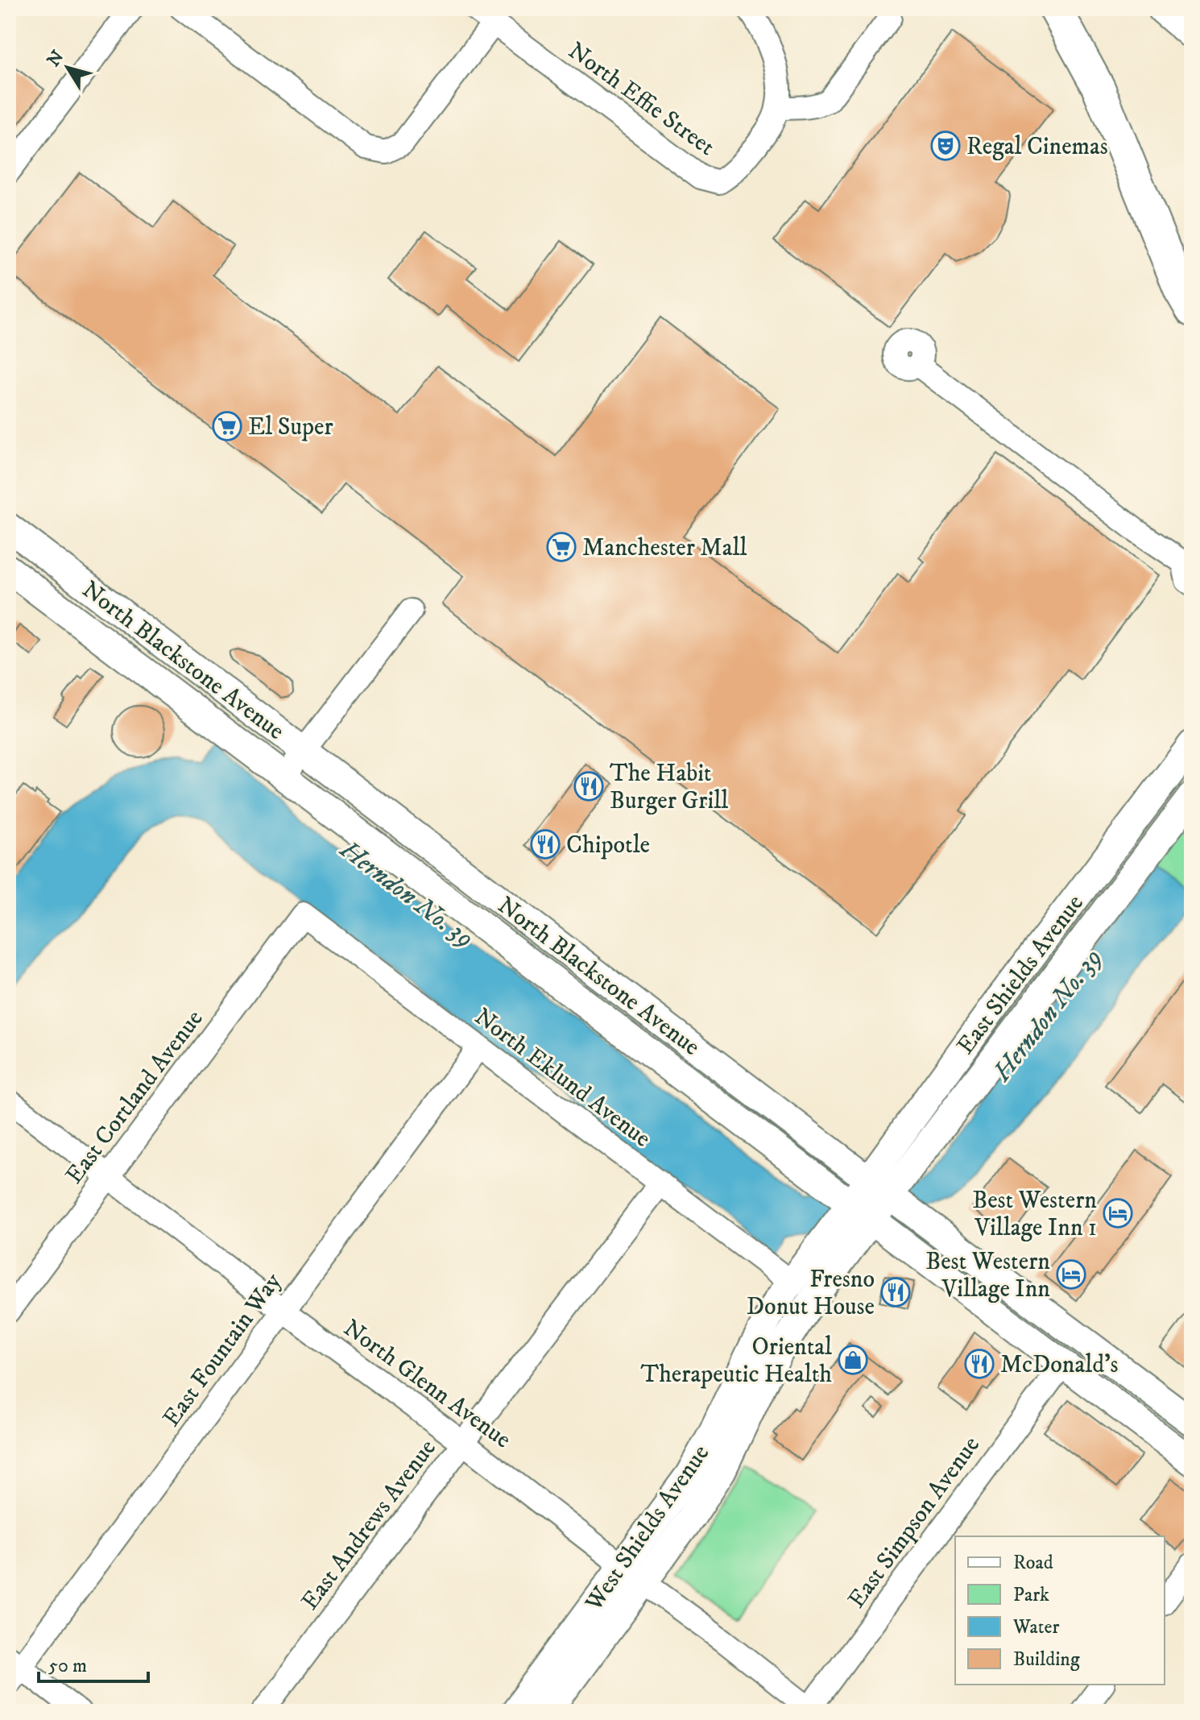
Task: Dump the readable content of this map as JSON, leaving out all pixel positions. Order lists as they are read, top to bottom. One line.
{"streets":{"main road":["North Blackstone Avenue","East Shields Avenue","West Shields Avenue"],"street":["North Effie Street","North Eklund Avenue","East Cortland Avenue","East Fountain Way","North Glenn Avenue","East Simpson Avenue","East Andrews Avenue"]},"crossings":[["North Blackstone Avenue","East Shields Avenue"],["North Blackstone Avenue","East Simpson Avenue"],["North Blackstone Avenue","West Shields Avenue"],["East Shields Avenue","West Shields Avenue"],["North Eklund Avenue","East Cortland Avenue"],["North Eklund Avenue","East Fountain Way"],["North Eklund Avenue","East Andrews Avenue"],["North Eklund Avenue","West Shields Avenue"],["East Cortland Avenue","North Glenn Avenue"],["East Fountain Way","North Glenn Avenue"],["North Glenn Avenue","East Simpson Avenue"],["North Glenn Avenue","East Andrews Avenue"],["North Glenn Avenue","West Shields Avenue"]],"water":["Herndon No. 39"],"places":{"theatre":["Regal Cinemas"],"supermarket":["El Super","Manchester Mall"],"restaurant":["The Habit Burger Grill","Chipotle","Fresno Donut House","McDonald's"],"hotel":["Best Western Village Inn 1","Best Western Village Inn"],"shop":["Oriental Therapeutic Health"]},"legend":["Road","Park","Water","Building"],"scale_bar":"50 m","north":"top left"}
